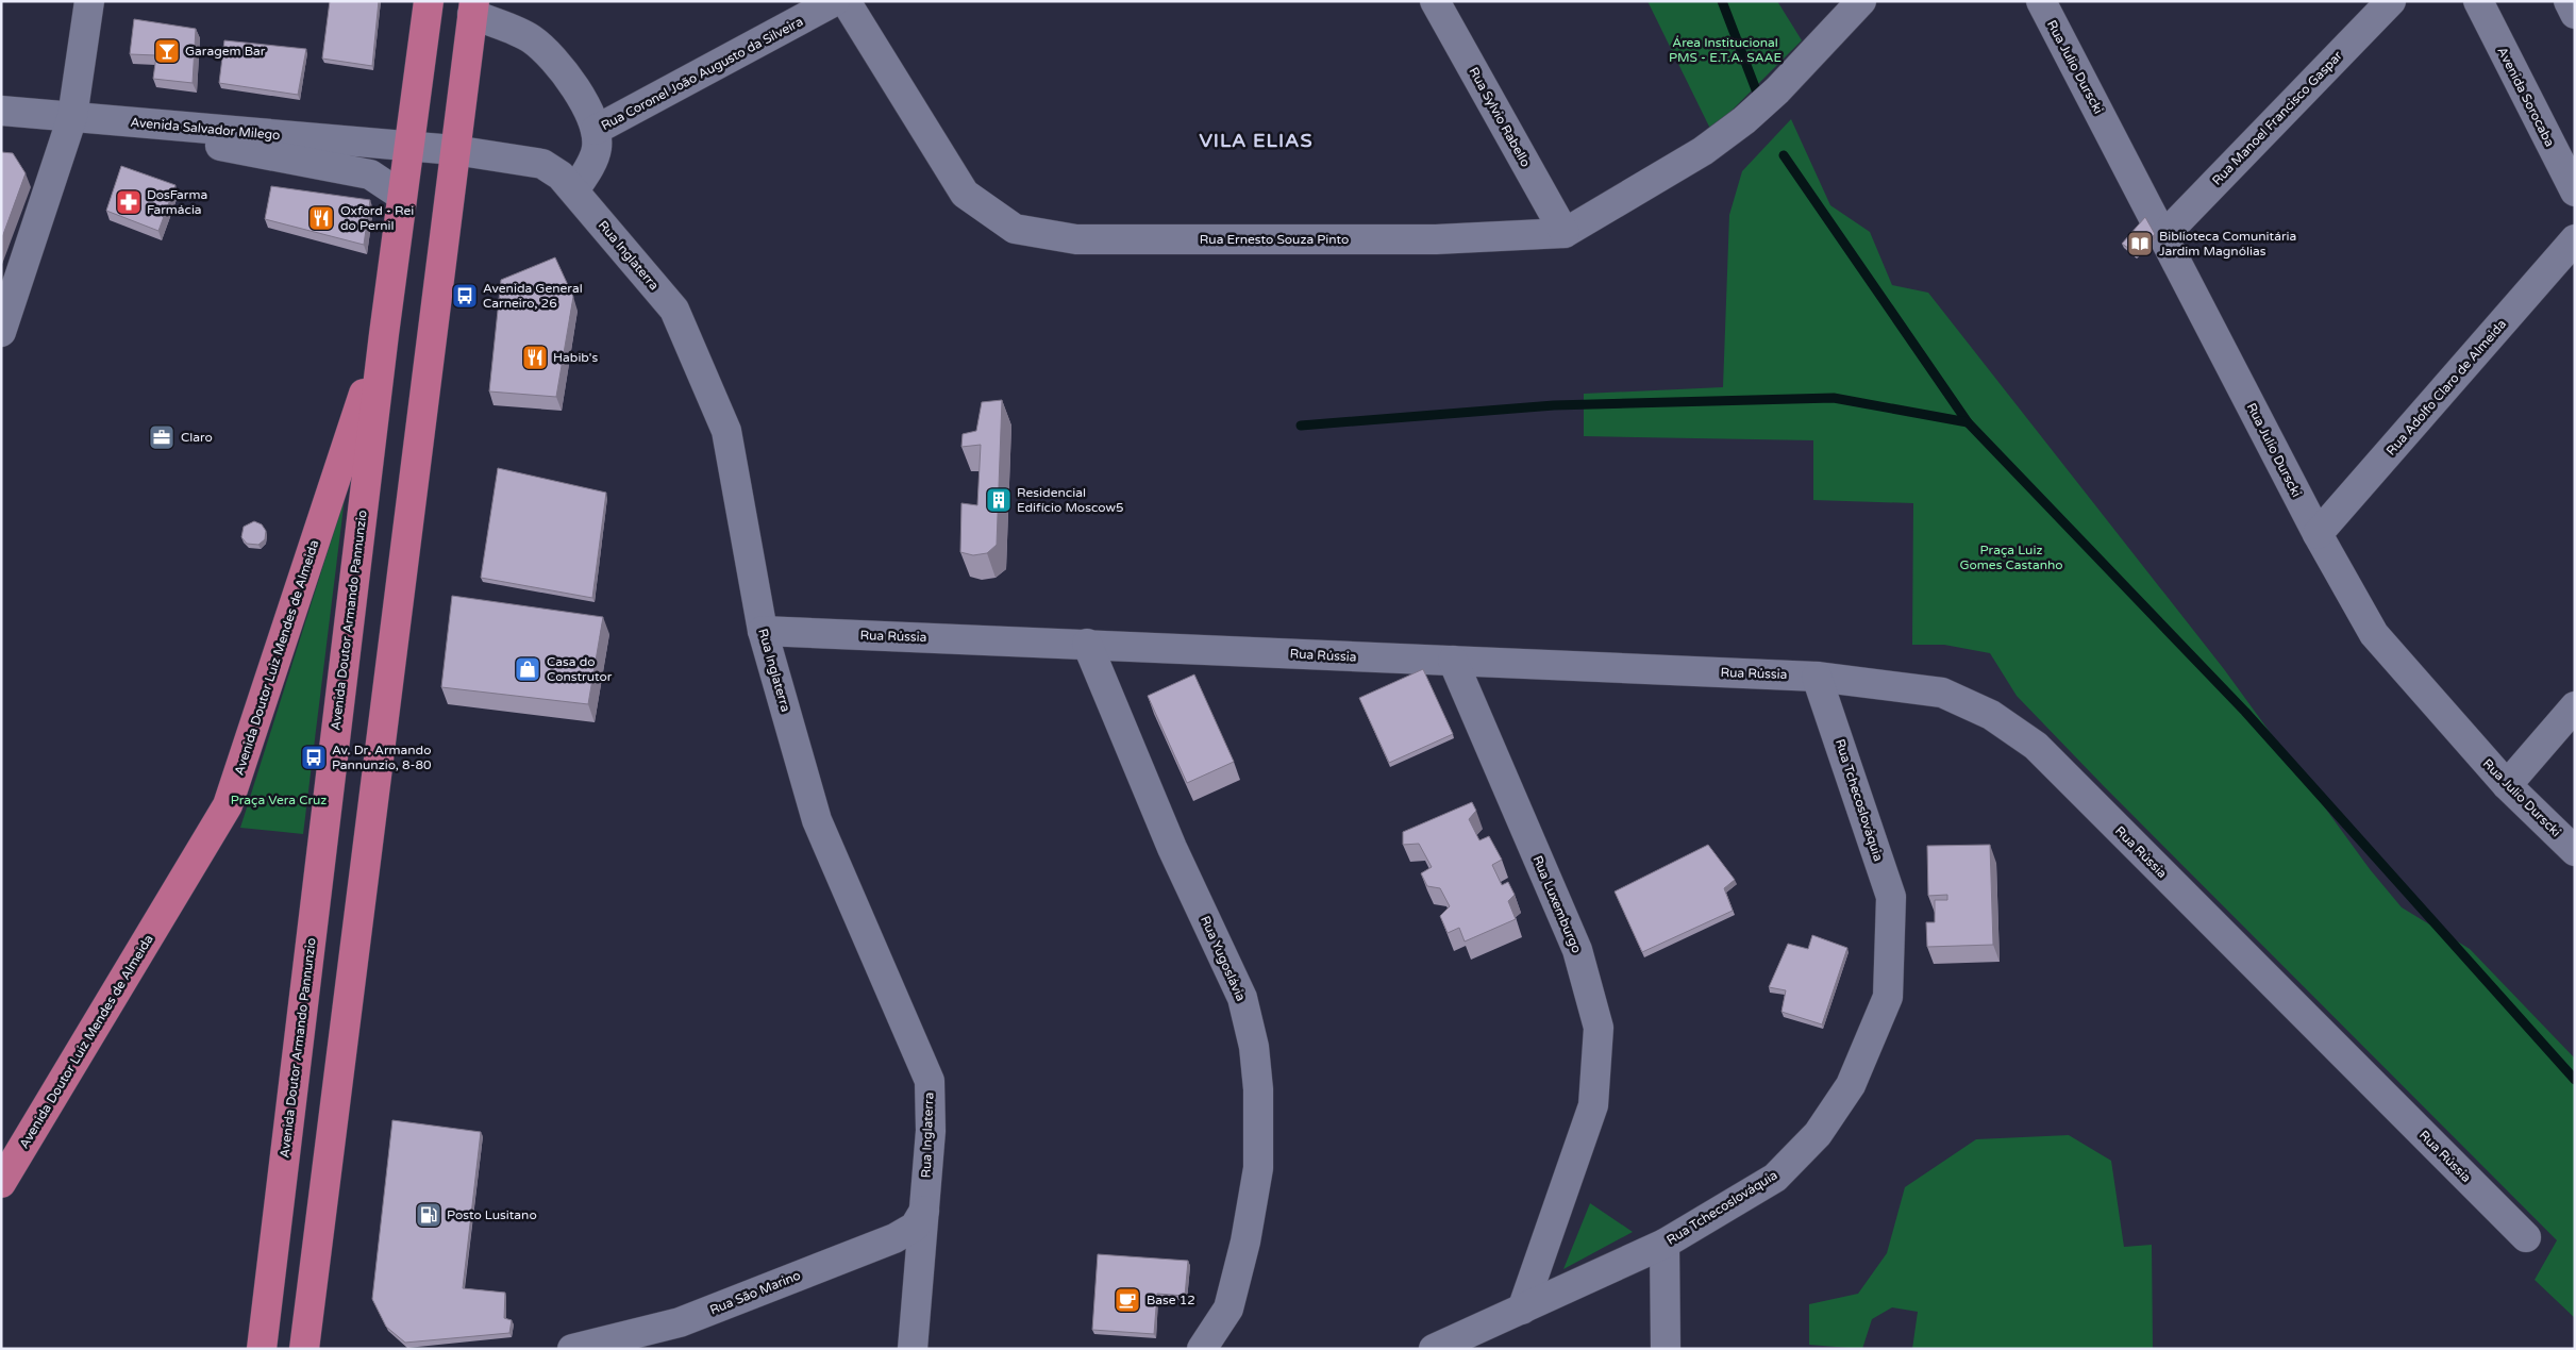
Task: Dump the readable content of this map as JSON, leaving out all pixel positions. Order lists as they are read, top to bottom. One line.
{"streets":{"main road":["Avenida Doutor Armando Pannunzio","Avenida Doutor Luiz Mendes de Almeida"],"street":["Rua Julio Durscki","Rua Coronel João Augusto da Silveira","Avenida Sorocaba","Rua Sylvio Rabello","Rua Manoel Francisco Gaspar","Avenida Salvador Milego","Rua Ernesto Souza Pinto","Rua Inglaterra","Rua Adolfo Claro de Almeida","Rua Rússia","Rua Tchecoslováquia","Rua Luxemburgo","Rua Yugoslávia","Rua São Marino"]},"crossings":[["Rua Julio Durscki","Rua Manoel Francisco Gaspar"],["Rua Julio Durscki","Rua Adolfo Claro de Almeida"],["Rua Sylvio Rabello","Rua Ernesto Souza Pinto"],["Avenida Salvador Milego","Rua Inglaterra"],["Avenida Salvador Milego","Avenida Doutor Armando Pannunzio"],["Rua Inglaterra","Avenida Doutor Armando Pannunzio"],["Rua Inglaterra","Rua Rússia"],["Rua Inglaterra","Rua São Marino"],["Avenida Doutor Armando Pannunzio","Avenida Doutor Luiz Mendes de Almeida"],["Rua Rússia","Rua Tchecoslováquia"],["Rua Rússia","Rua Luxemburgo"],["Rua Rússia","Rua Yugoslávia"],["Rua Tchecoslováquia","Rua Luxemburgo"]],"districts":["VILA ELIAS"],"parks":["Área Institucional PMS - E.T.A. SAAE","Praça Luiz Gomes Castanho","Praça Vera Cruz"],"places":{"bar":["Garagem Bar"],"pharmacy":["DosFarma Farmácia"],"restaurant":["Oxford - Rei do Pernil","Habib's"],"library":["Biblioteca Comunitária Jardim Magnólias"],"bus stop":["Avenida General Carneiro, 26","Av. Dr. Armando Pannunzio, 8-80"],"office":["Claro"],"building":["Residencial Edifício Moscow5"],"shop":["Casa do Construtor"],"fuel station":["Posto Lusitano"],"cafe":["Base 12"]}}
